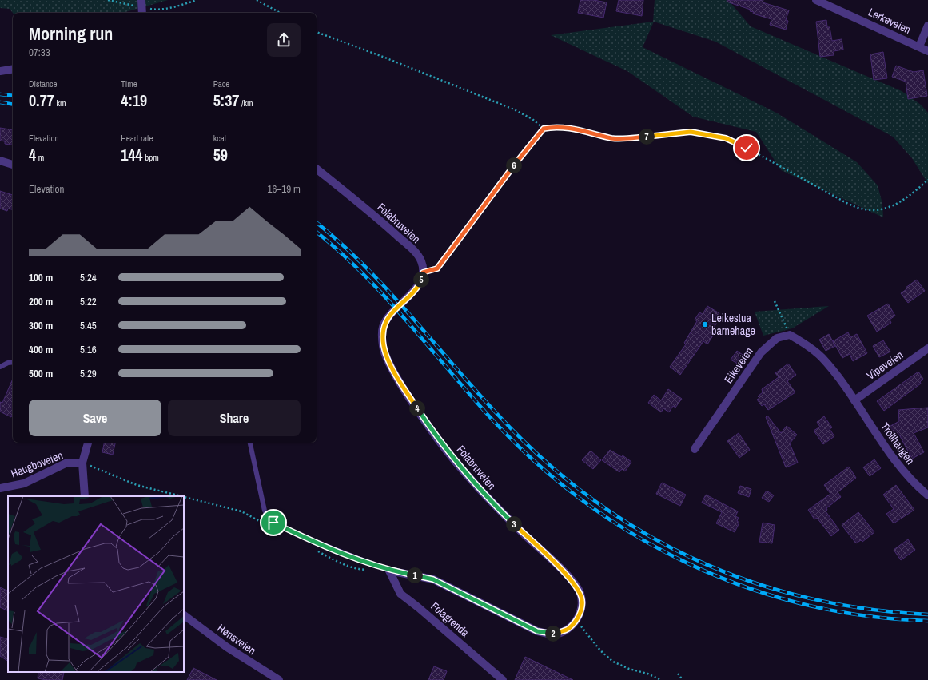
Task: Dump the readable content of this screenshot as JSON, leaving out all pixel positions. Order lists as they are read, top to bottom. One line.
{"streets":{"street":["Lerkeveien","Folabruveien","Eikeveien","Vipeveien","Trollhaugen","Haugboveien","Folagrenda","Hønsveien"]},"crossings":[["Folabruveien","Folagrenda"],["Vipeveien","Trollhaugen"]],"places":["Leikestua barnehage"],"page":{"heading":["Morning run","07:33"],"stats":[["Distance","0.77 km"],["Time","4:19"],["Pace","5:37 /km"],["Elevation","4 m"],["Heart rate","144 bpm"],["kcal","59"]],"pins":["7","6","5","4","3","1","2"],"chart":["Elevation","16–19 m"],"list":[{"name":"100 m","note":"5:24"},{"name":"200 m","note":"5:22"},{"name":"300 m","note":"5:45"},{"name":"400 m","note":"5:16"},{"name":"500 m","note":"5:29"}],"buttons":["Save","Share"]}}
